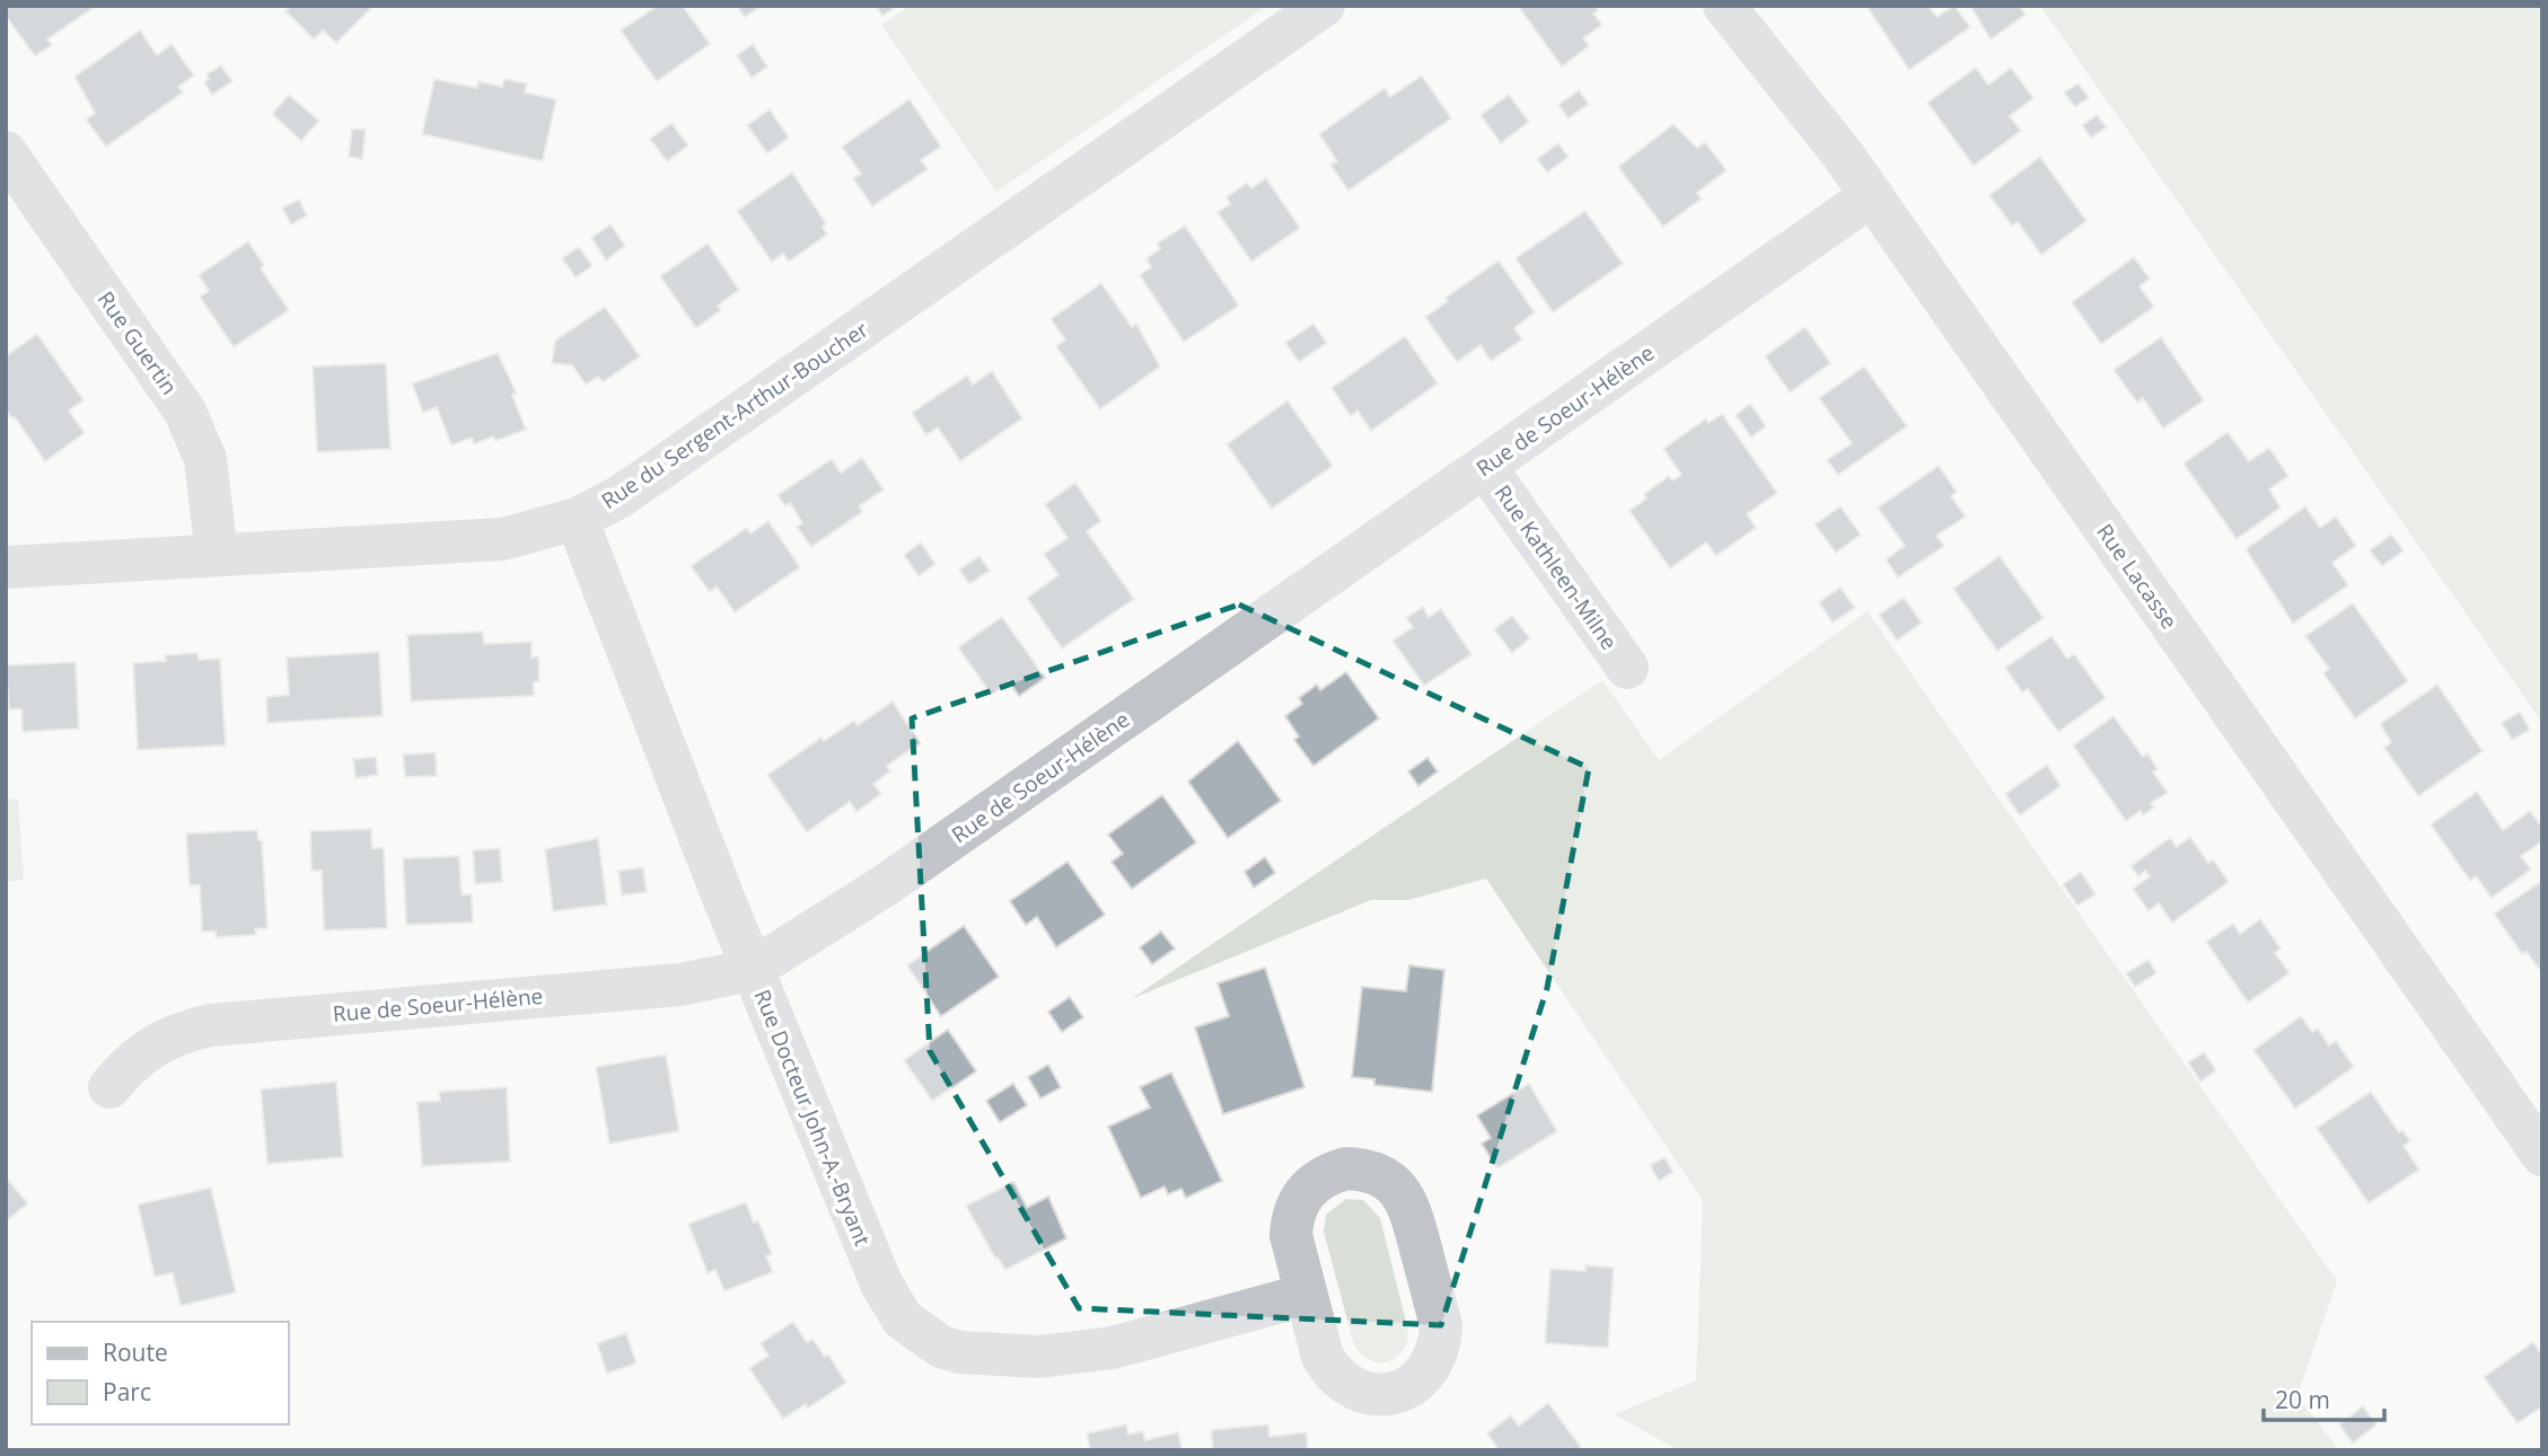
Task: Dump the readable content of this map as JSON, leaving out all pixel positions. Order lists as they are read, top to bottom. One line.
{"streets":{"street":["Rue Guertin","Rue de Soeur-Hélène","Rue du Sergent-Arthur-Boucher","Rue Kathleen-Milne","Rue Lacasse","Rue Docteur John-A.-Bryant"]},"crossings":[["Rue Guertin","Rue du Sergent-Arthur-Boucher"],["Rue de Soeur-Hélène","Rue Kathleen-Milne"],["Rue de Soeur-Hélène","Rue Lacasse"],["Rue de Soeur-Hélène","Rue Docteur John-A.-Bryant"],["Rue du Sergent-Arthur-Boucher","Rue Docteur John-A.-Bryant"]],"legend":["Route","Parc"],"scale_bar":"20 m"}
